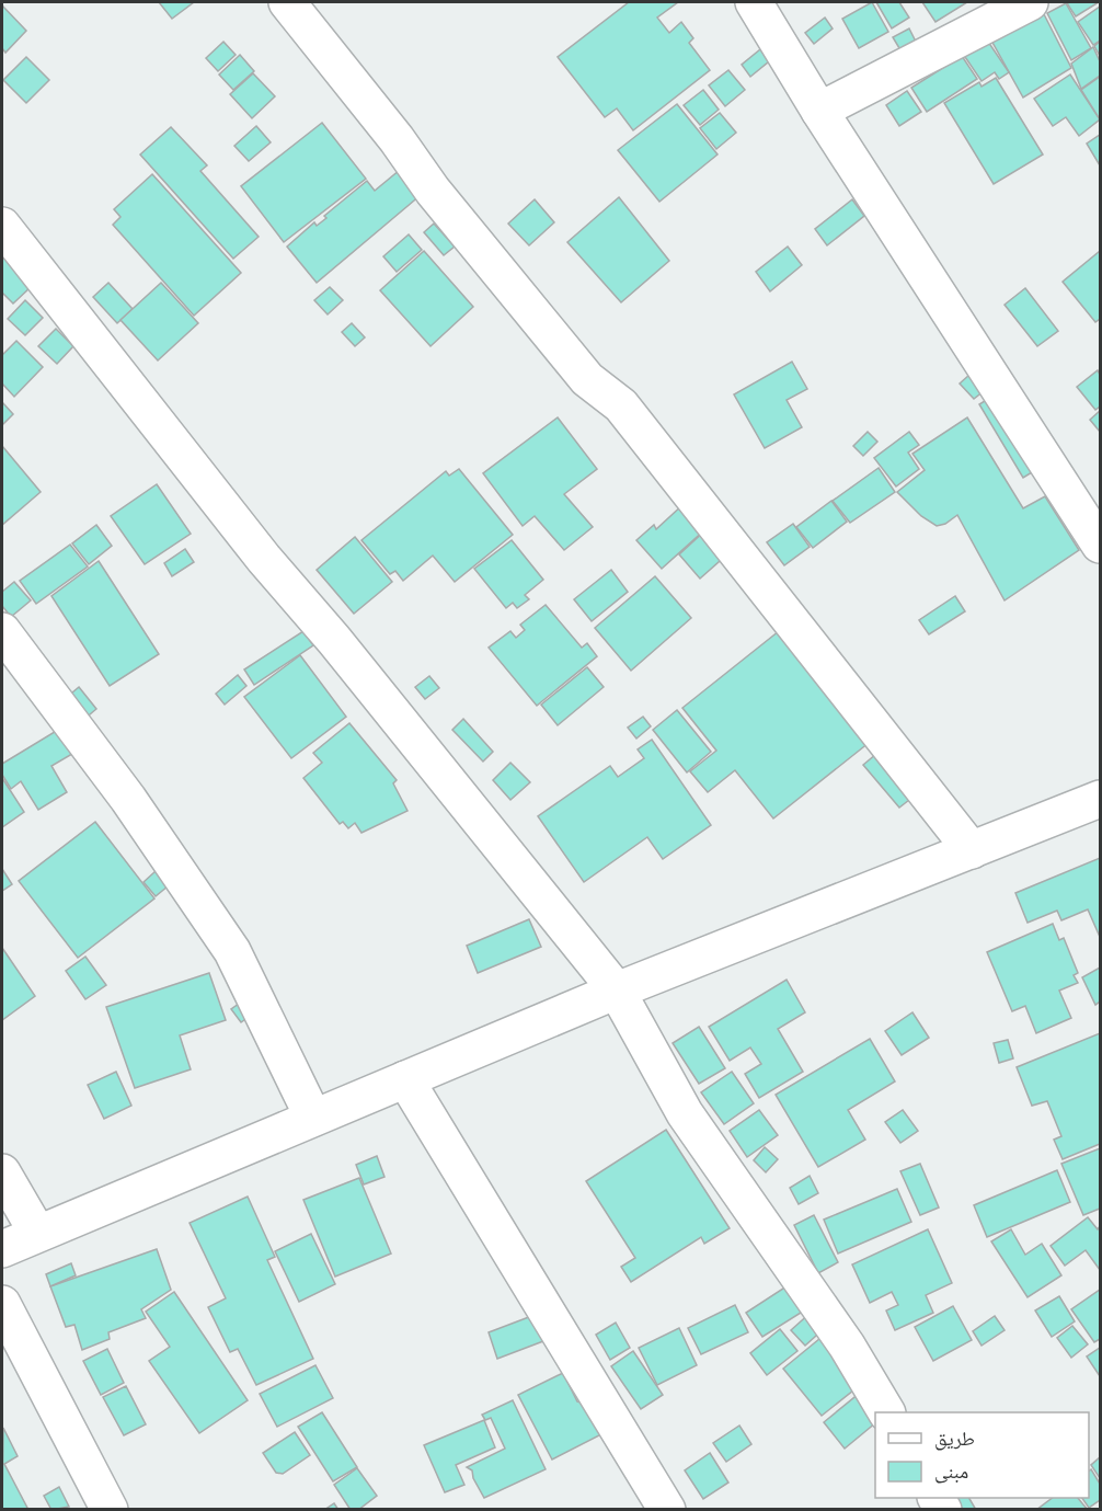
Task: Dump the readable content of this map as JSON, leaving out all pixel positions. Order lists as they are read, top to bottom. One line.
{"legend":["طريق","مبنى"]}
